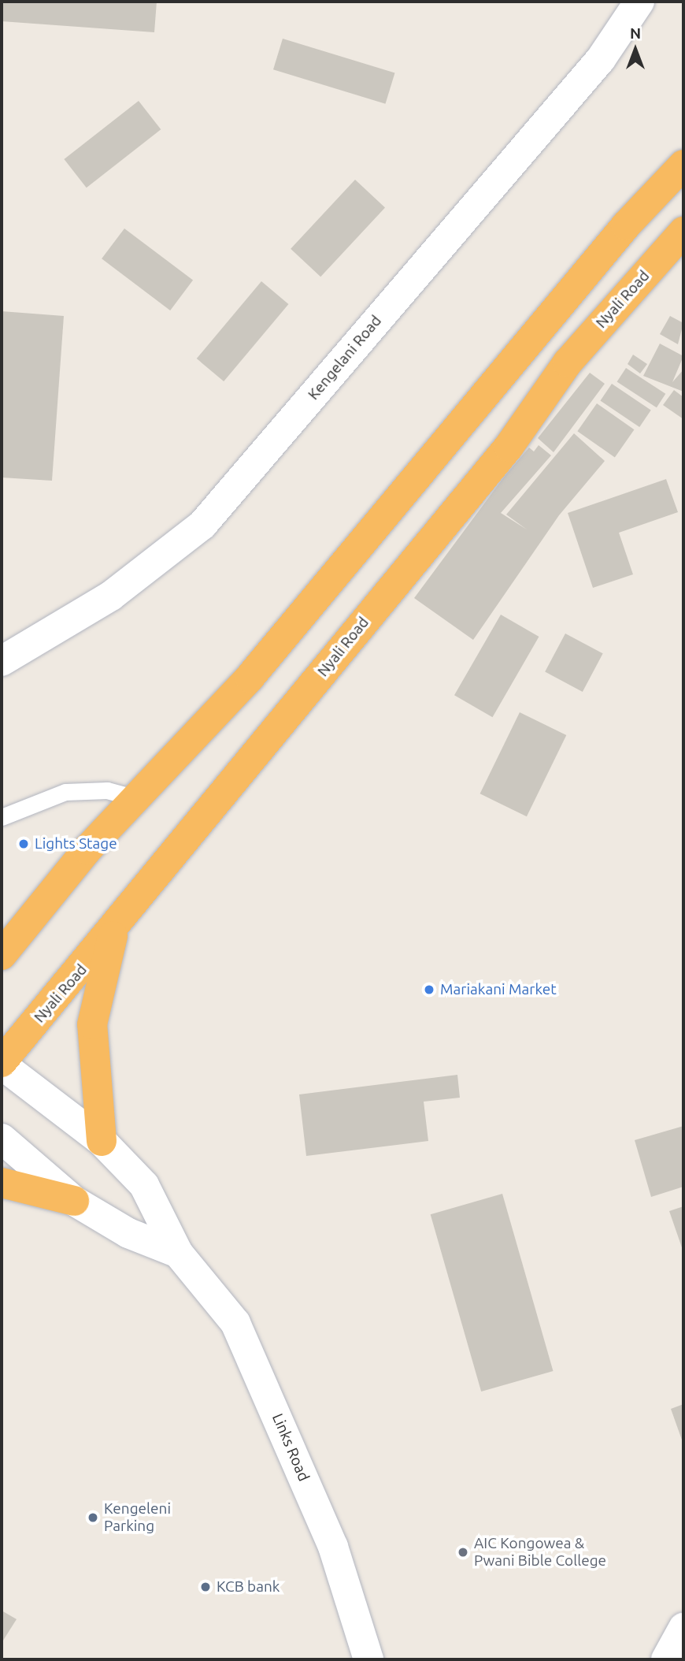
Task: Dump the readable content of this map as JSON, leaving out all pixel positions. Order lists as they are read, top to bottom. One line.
{"streets":{"highway":["Nyali Road"],"main road":["Kengelani Road","Links Road"]},"crossings":[["Nyali Road","Links Road"]],"places":["Lights Stage","Mariakani Market","Kengeleni Parking","AIC Kongowea & Pwani Bible College","KCB bank"],"north":"top"}
